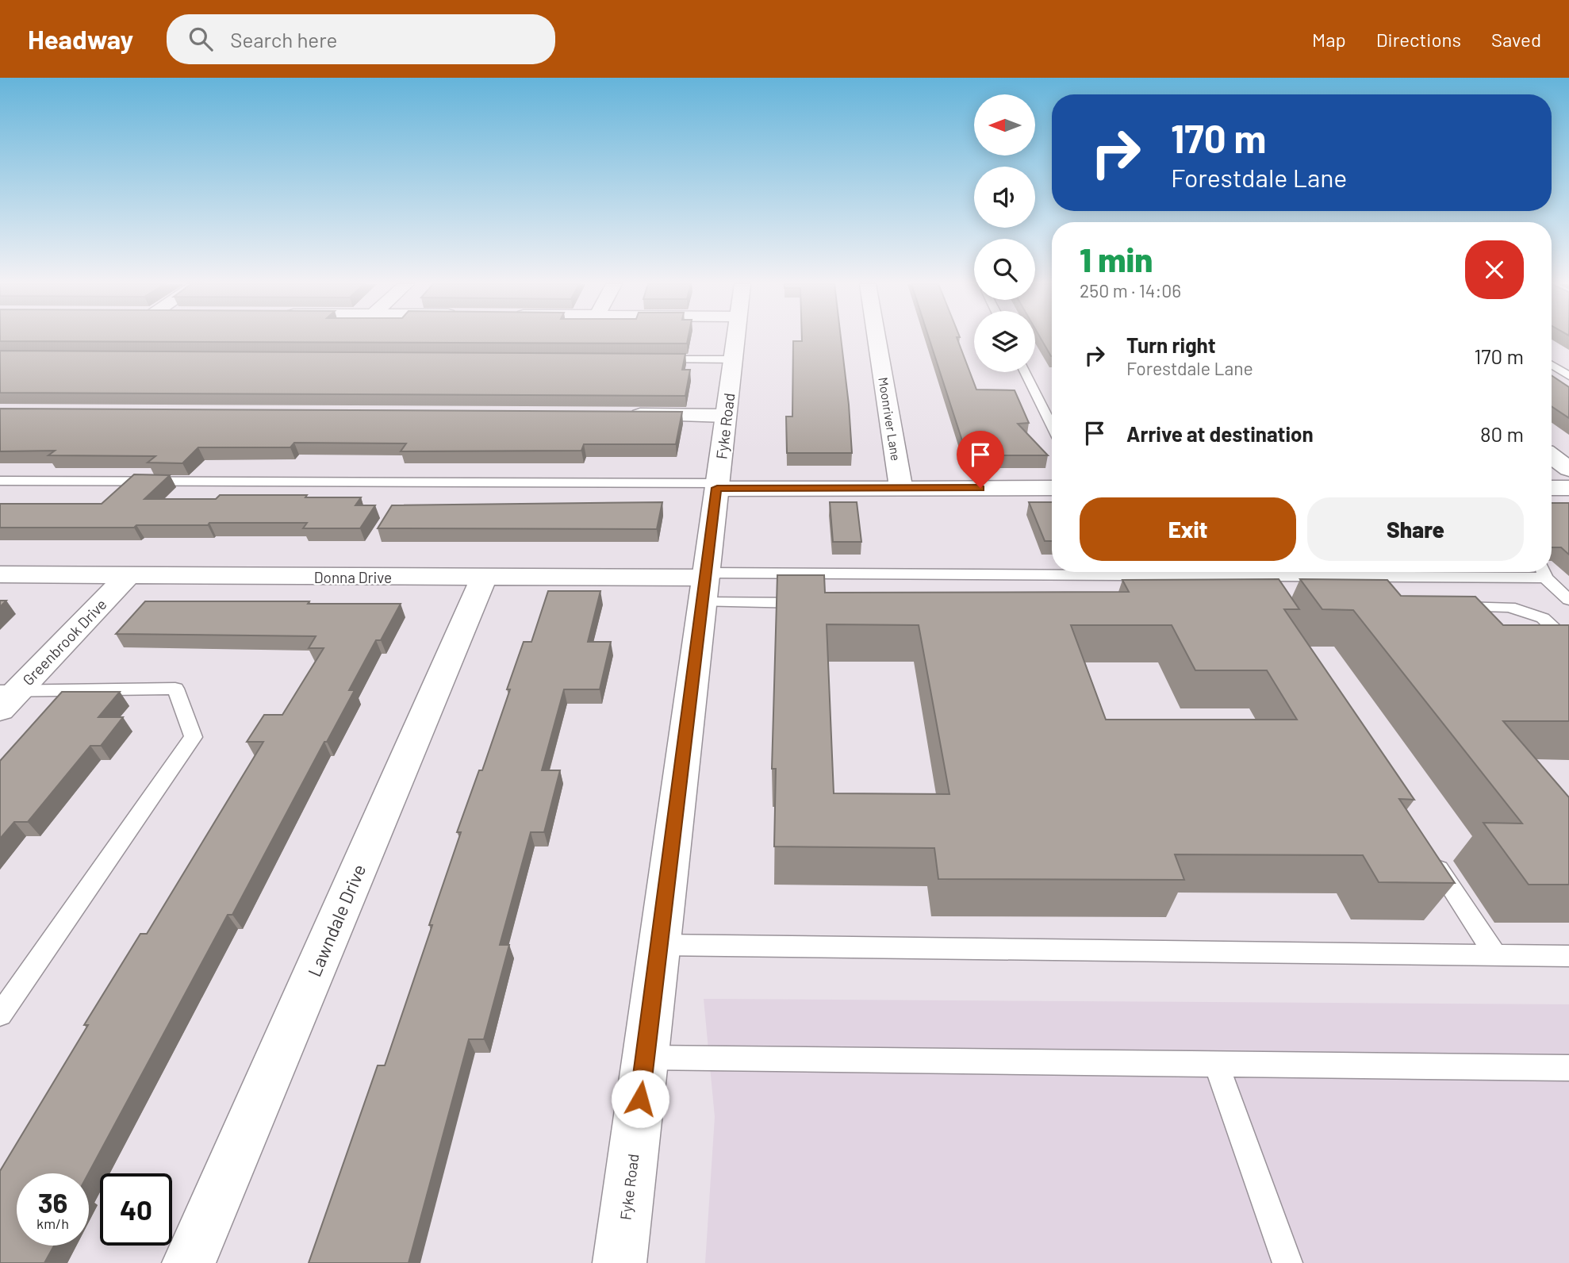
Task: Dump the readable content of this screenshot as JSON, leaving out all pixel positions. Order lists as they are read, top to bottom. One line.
{"streets":{"street":["Moonriver Lane","Fyke Road","Donna Drive","Greenbrook Drive","Lawndale Drive"]},"crossings":[["Fyke Road","Donna Drive"],["Donna Drive","Greenbrook Drive"],["Donna Drive","Lawndale Drive"]],"north":"left","page":{"header":"Headway","search":"Search here","nav":["Map","Directions","Saved"],"turn":["170 m","Forestdale Lane"],"heading":["1 min","250 m · 14:06"],"list":[{"name":"Turn right","note":"Forestdale Lane","value":"170 m"},{"name":"Arrive at destination","value":"80 m"}],"buttons":["Exit","Share"],"speed":"36 km/h","limit":"40"}}
